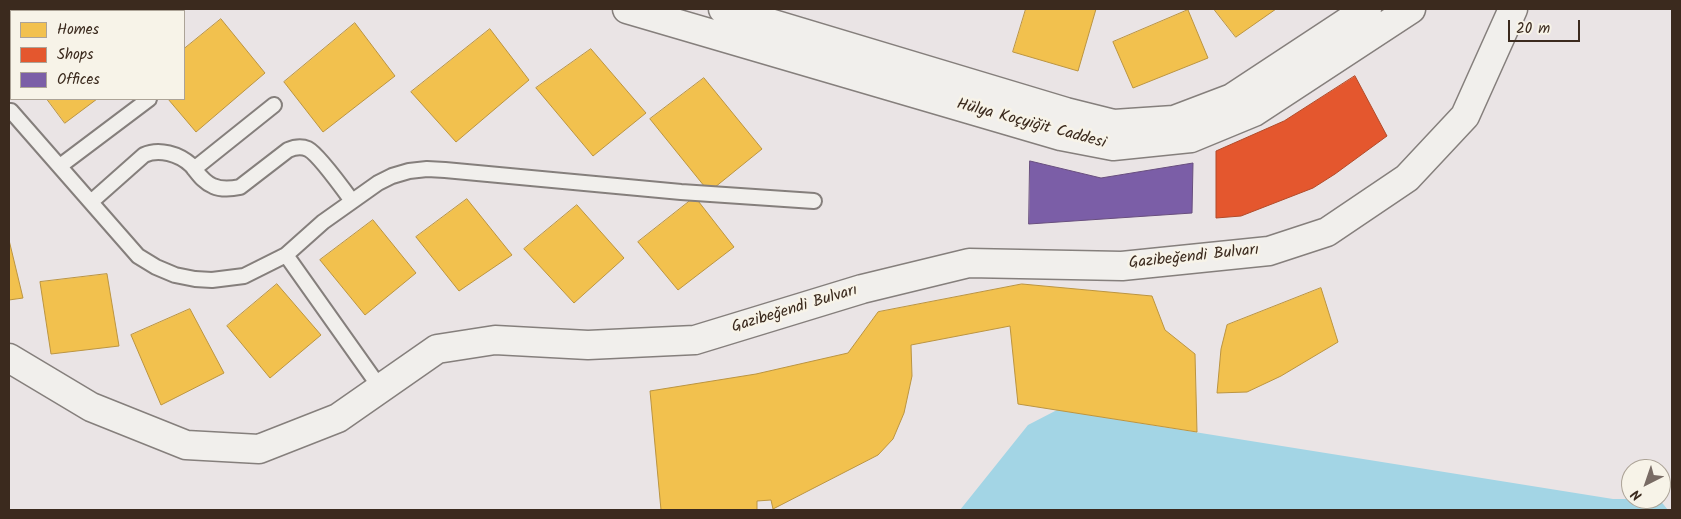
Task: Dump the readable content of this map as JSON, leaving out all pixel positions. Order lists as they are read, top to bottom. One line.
{"streets":{"street":["Hülya Koçyiğit Caddesi","Gazibeğendi Bulvarı"]},"legend":["Homes","Shops","Offices"],"scale_bar":"20 m","north":"bottom left"}
